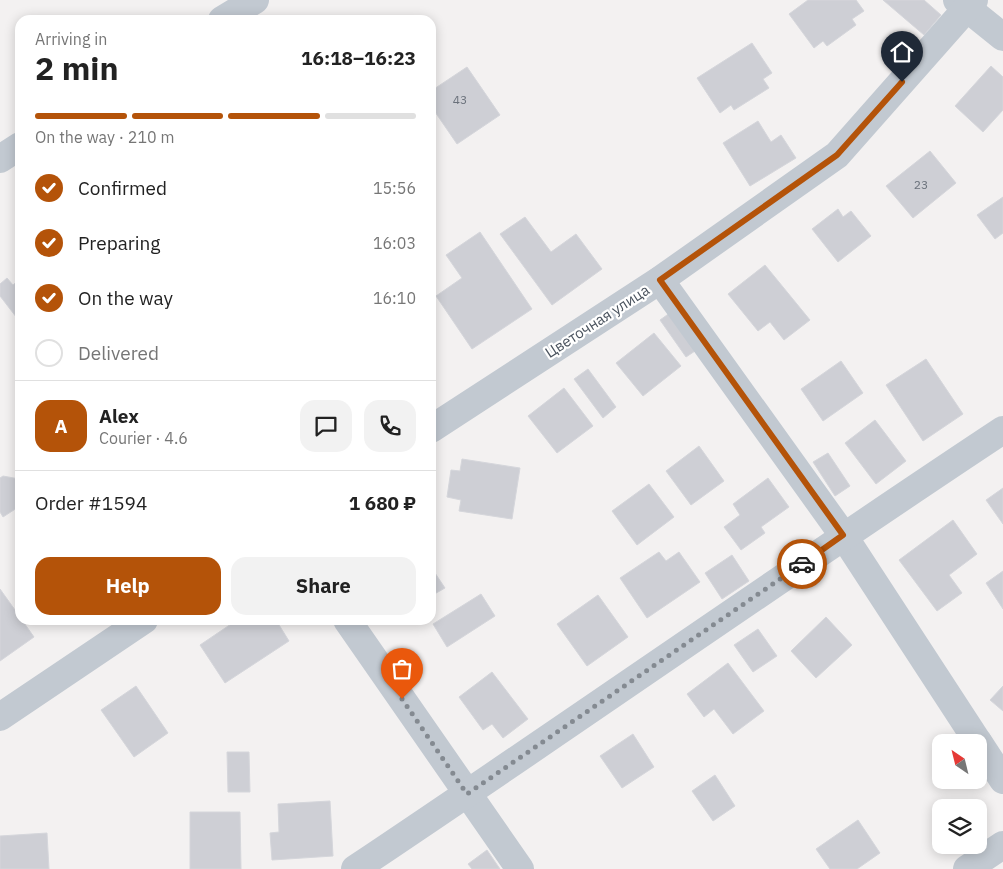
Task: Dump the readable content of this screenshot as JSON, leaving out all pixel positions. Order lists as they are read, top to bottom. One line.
{"streets":{"lane":["Цветочная улица"]},"house_numbers":["43","23"],"north":"top left","page":{"heading":["2 min","Arriving in","16:18–16:23"],"panel":["Alex","Courier · 4.6","Order #1594","1 680 ₽"],"bar":"On the way · 210 m","list":[["Confirmed","15:56"],["Preparing","16:03"],["On the way","16:10"],"Delivered"],"round":"A","buttons":["Help","Share"]}}
